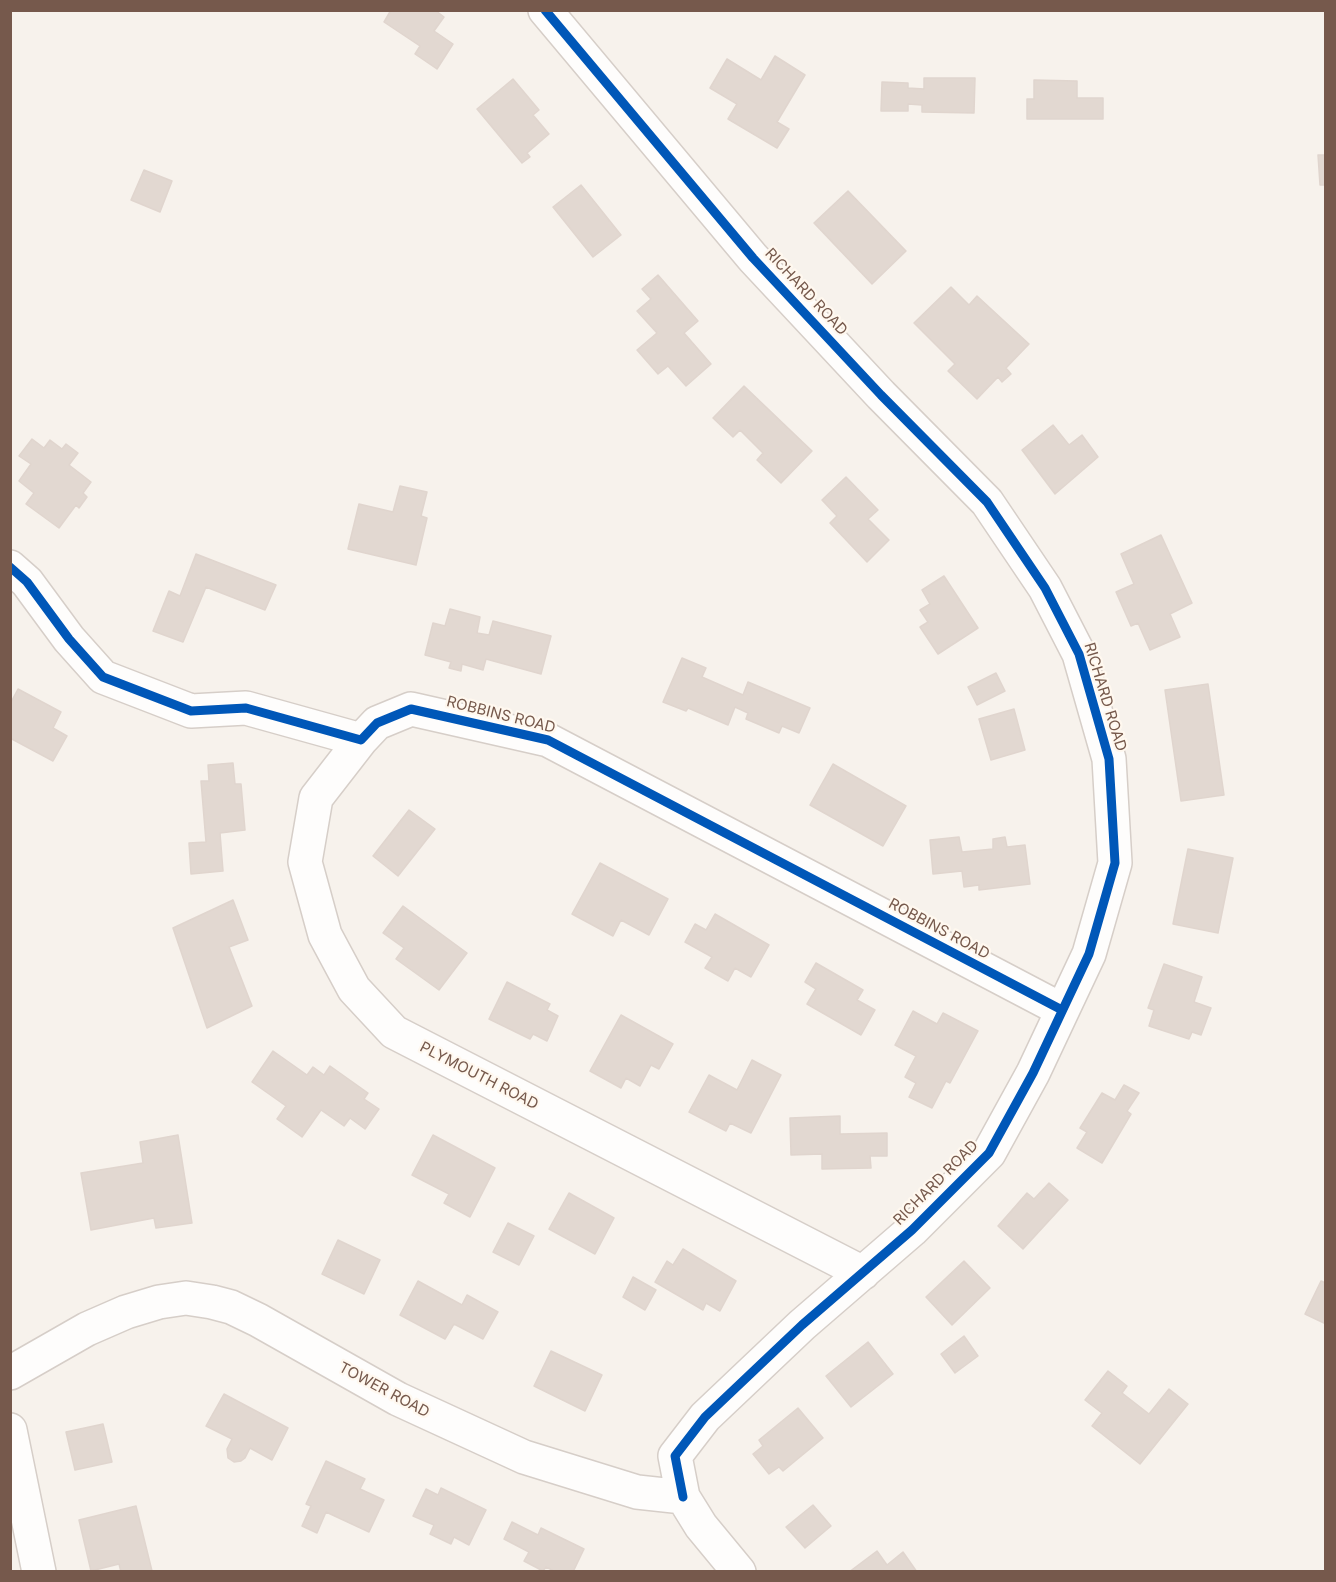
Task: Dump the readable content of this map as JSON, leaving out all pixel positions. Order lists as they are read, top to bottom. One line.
{"streets":{"street":["RICHARD ROAD","ROBBINS ROAD","PLYMOUTH ROAD","TOWER ROAD"]},"crossings":[["RICHARD ROAD","ROBBINS ROAD"],["RICHARD ROAD","PLYMOUTH ROAD"],["RICHARD ROAD","TOWER ROAD"],["ROBBINS ROAD","PLYMOUTH ROAD"]]}
